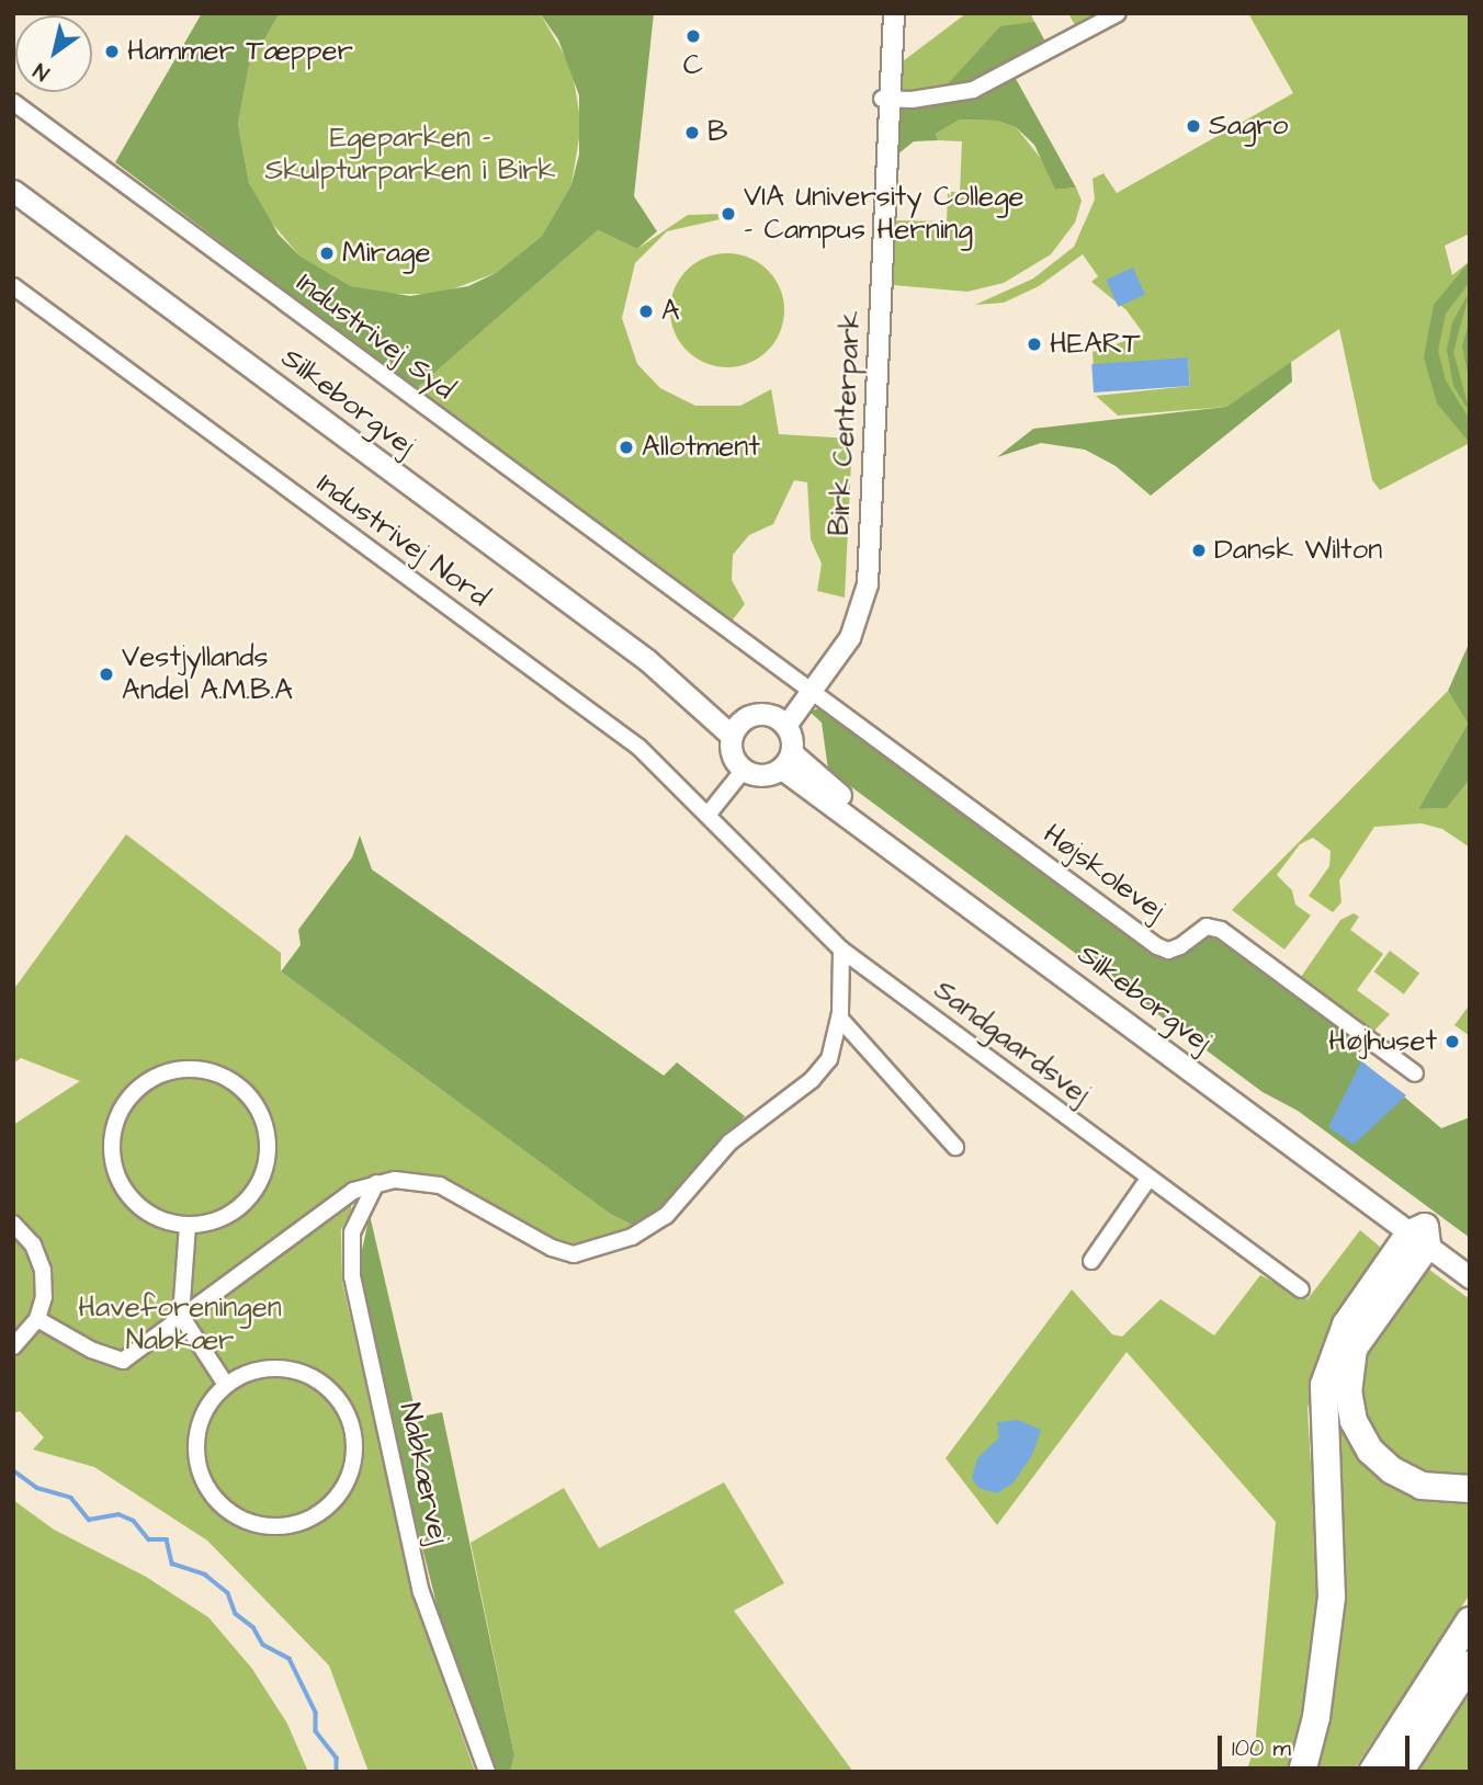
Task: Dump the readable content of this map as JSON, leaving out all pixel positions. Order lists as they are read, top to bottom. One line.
{"streets":{"main road":["Silkeborgvej"],"street":["Industrivej Syd","Birk Centerpark","Industrivej Nord","Højskolevej","Sandgaardsvej","Nabkærvej"]},"crossings":[["Industrivej Syd","Birk Centerpark"],["Industrivej Syd","Højskolevej"],["Silkeborgvej","Birk Centerpark"],["Birk Centerpark","Højskolevej"],["Industrivej Nord","Sandgaardsvej"]],"parks":["Egeparken - Skulpturparken i Birk","Haveforeningen Nabkær"],"places":["C","Hammer Tæpper","Sagro","B","VIA University College - Campus Herning","Mirage","A","HEART","Allotment","Dansk Wilton","Vestjyllands Andel A.M.B.A","Højhuset"],"scale_bar":"100 m","north":"bottom left"}
